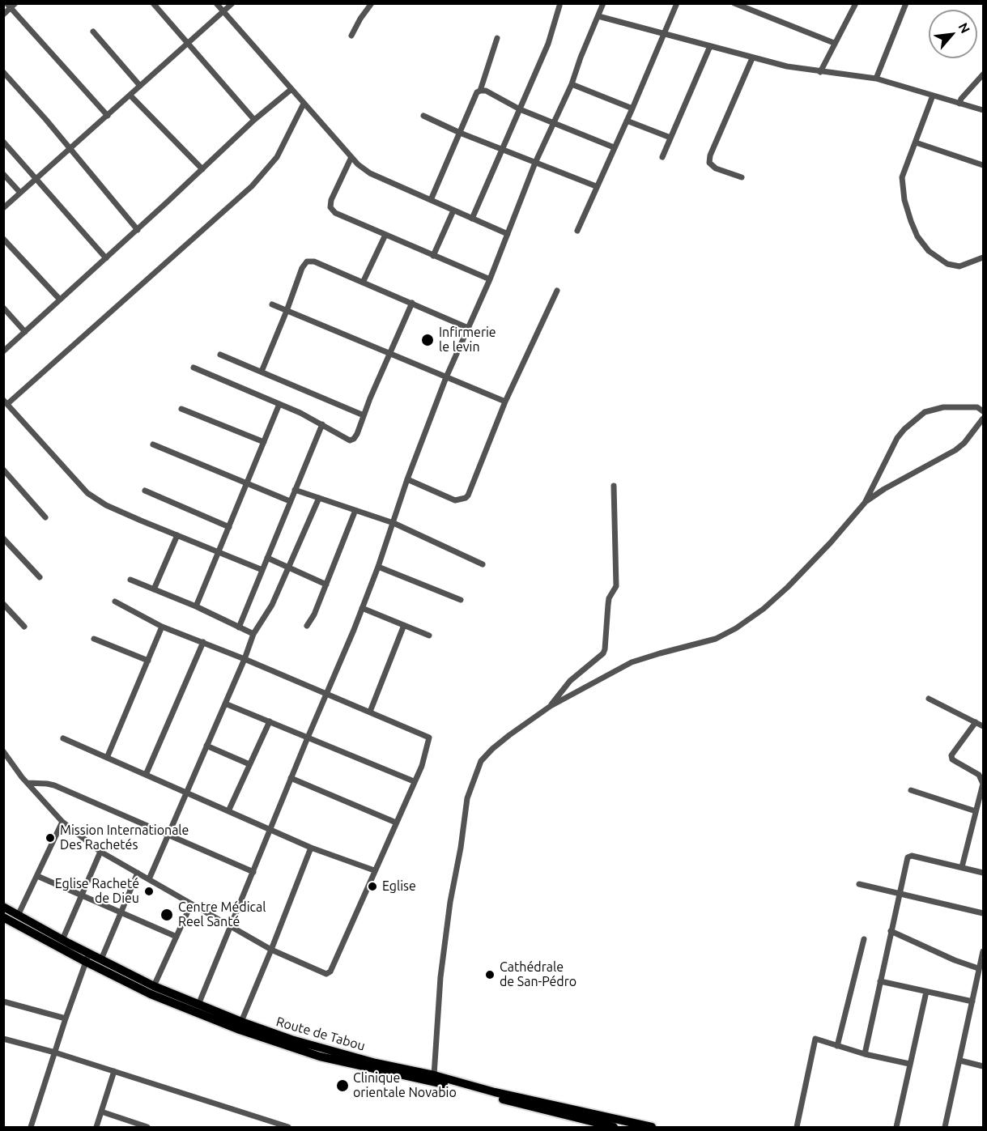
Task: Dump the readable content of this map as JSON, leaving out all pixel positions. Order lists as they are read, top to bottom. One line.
{"streets":{"main road":["Route de Tabou"]},"places":["Infirmerie le levin","Mission Internationale Des Rachetés","Eglise","Eglise Racheté de Dieu","Centre Médical Reel Santé","Cathédrale de San-Pédro","Clinique orientale Novabio"],"north":"top right"}
